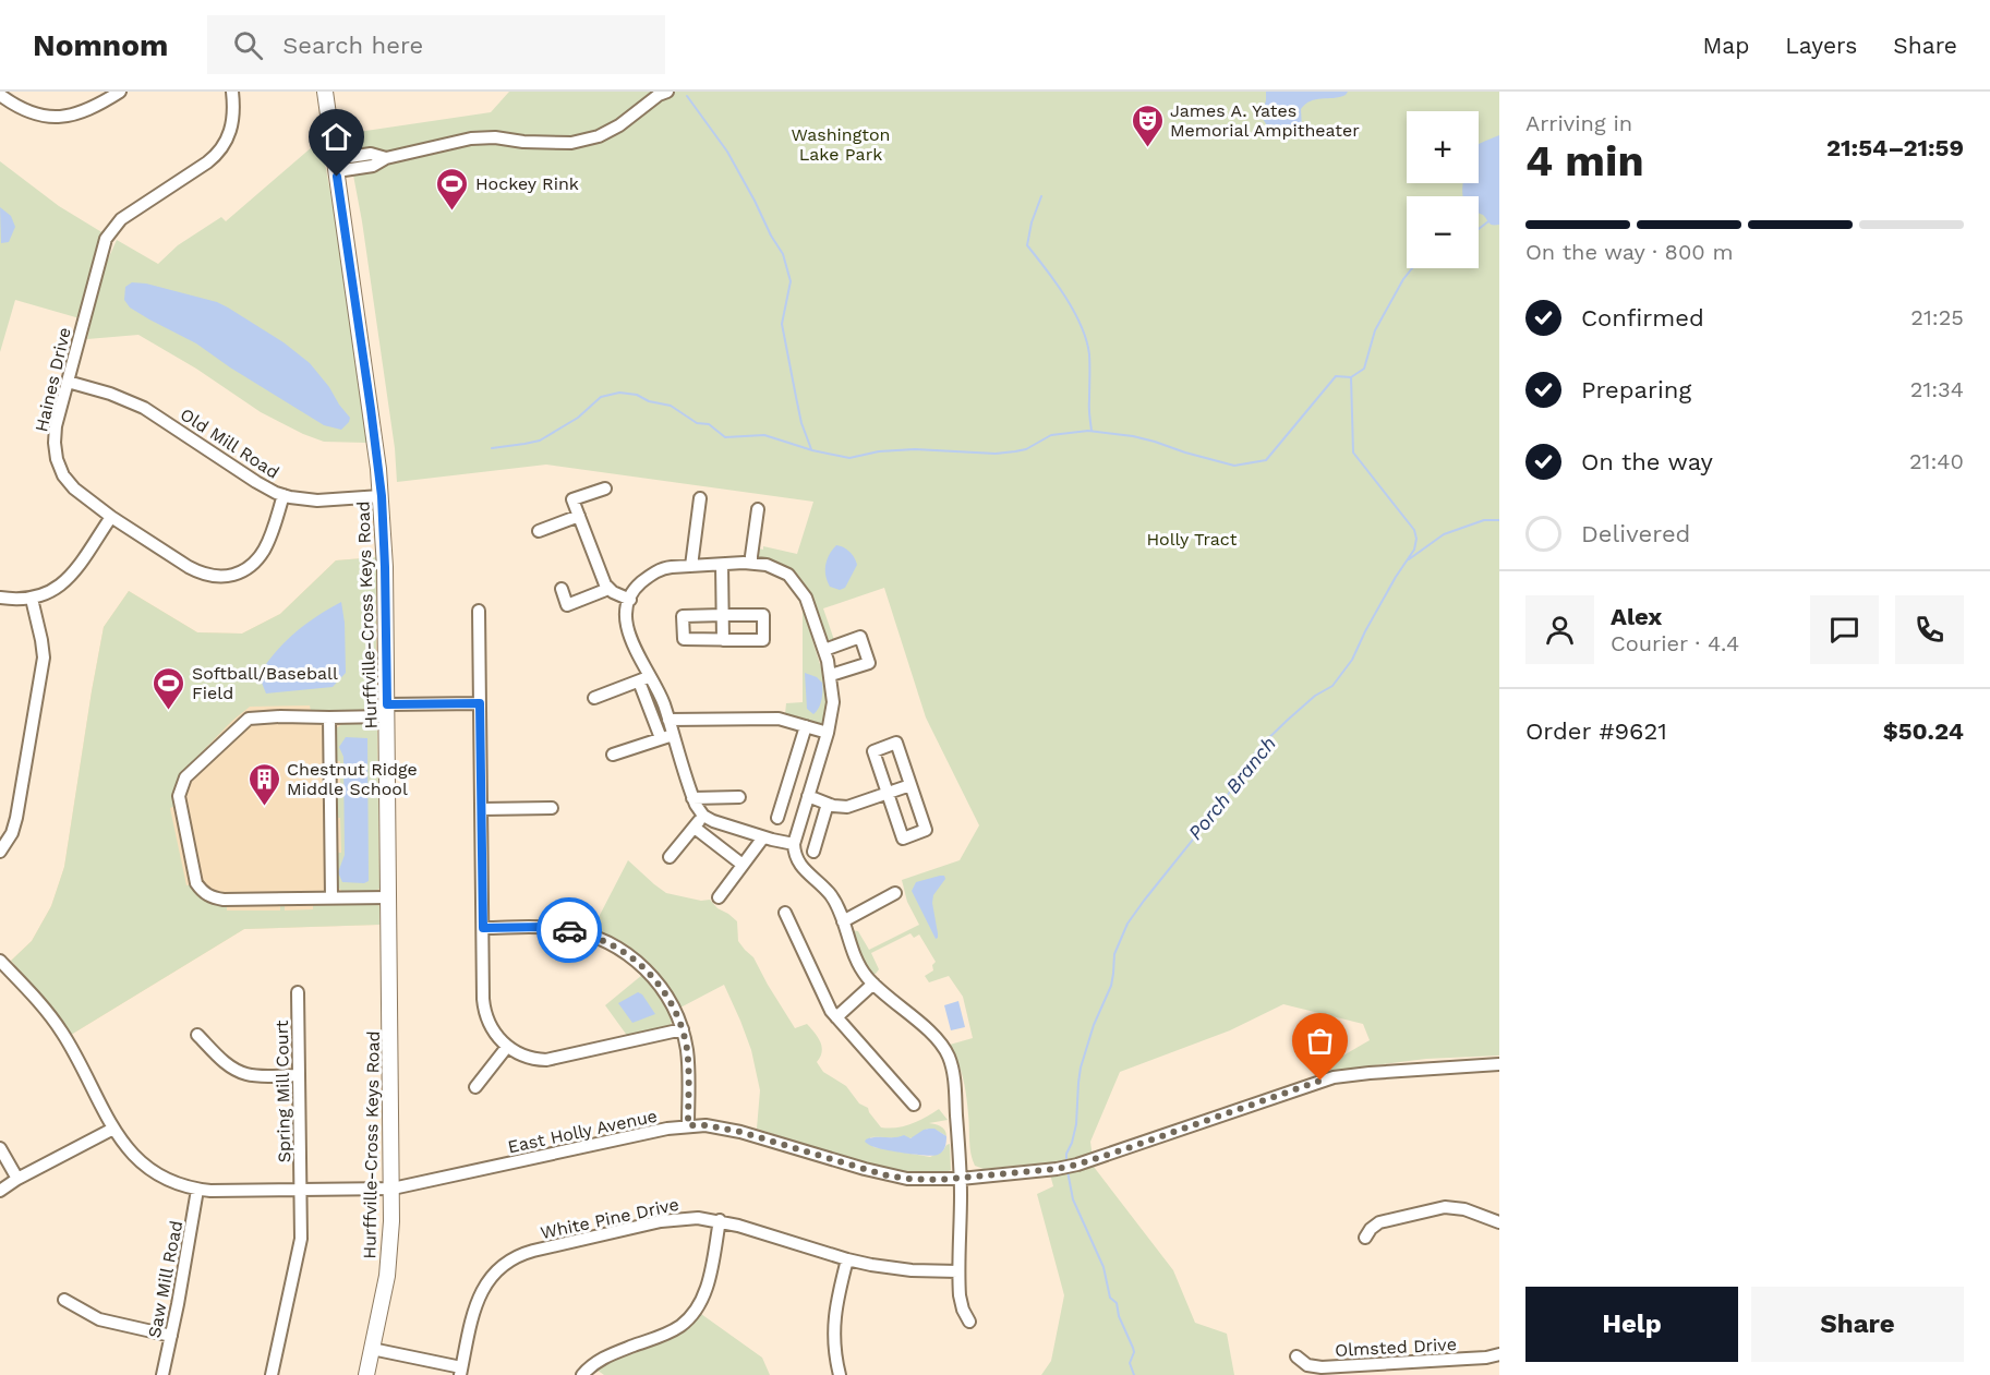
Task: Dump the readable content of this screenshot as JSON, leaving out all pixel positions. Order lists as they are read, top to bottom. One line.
{"streets":{"main road":["Hurffville-Cross Keys Road"],"street":["Haines Drive","Old Mill Road","Spring Mill Court","East Holly Avenue","White Pine Drive","Saw Mill Road","Olmsted Drive"]},"crossings":[["Haines Drive","Old Mill Road"],["Old Mill Road","Hurffville-Cross Keys Road"],["Hurffville-Cross Keys Road","East Holly Avenue"],["Spring Mill Court","East Holly Avenue"],["East Holly Avenue","Saw Mill Road"]],"water":["Porch Branch"],"parks":["Washington Lake Park","Holly Tract"],"places":{"theatre":["James A. Yates Memorial Ampitheater"],"sports":["Hockey Rink","Softball/Baseball Field"],"building":["Chestnut Ridge Middle School"]},"page":{"header":"Nomnom","search":"Search here","nav":["Map","Layers","Share"],"heading":["4 min","Arriving in","21:54–21:59"],"panel":["Alex","Courier · 4.4","Order #9621","$50.24"],"map_buttons":["+","−"],"bar":"On the way · 800 m","list":[["Confirmed","21:25"],["Preparing","21:34"],["On the way","21:40"],"Delivered"],"buttons":["Help","Share"]}}
